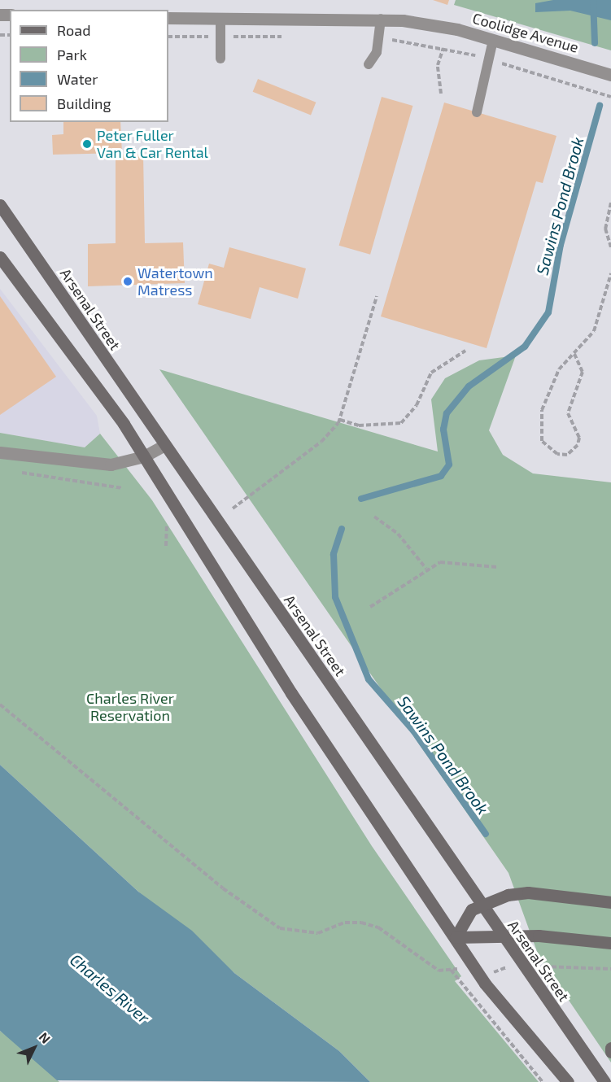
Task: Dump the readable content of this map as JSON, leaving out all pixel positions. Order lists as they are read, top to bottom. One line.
{"streets":{"main road":["Arsenal Street"],"street":["Coolidge Avenue"]},"water":["Sawins Pond Brook","Charles River"],"parks":["Charles River Reservation"],"places":["Peter Fuller Van & Car Rental","Watertown Matress"],"legend":["Road","Park","Water","Building"],"north":"top right"}
